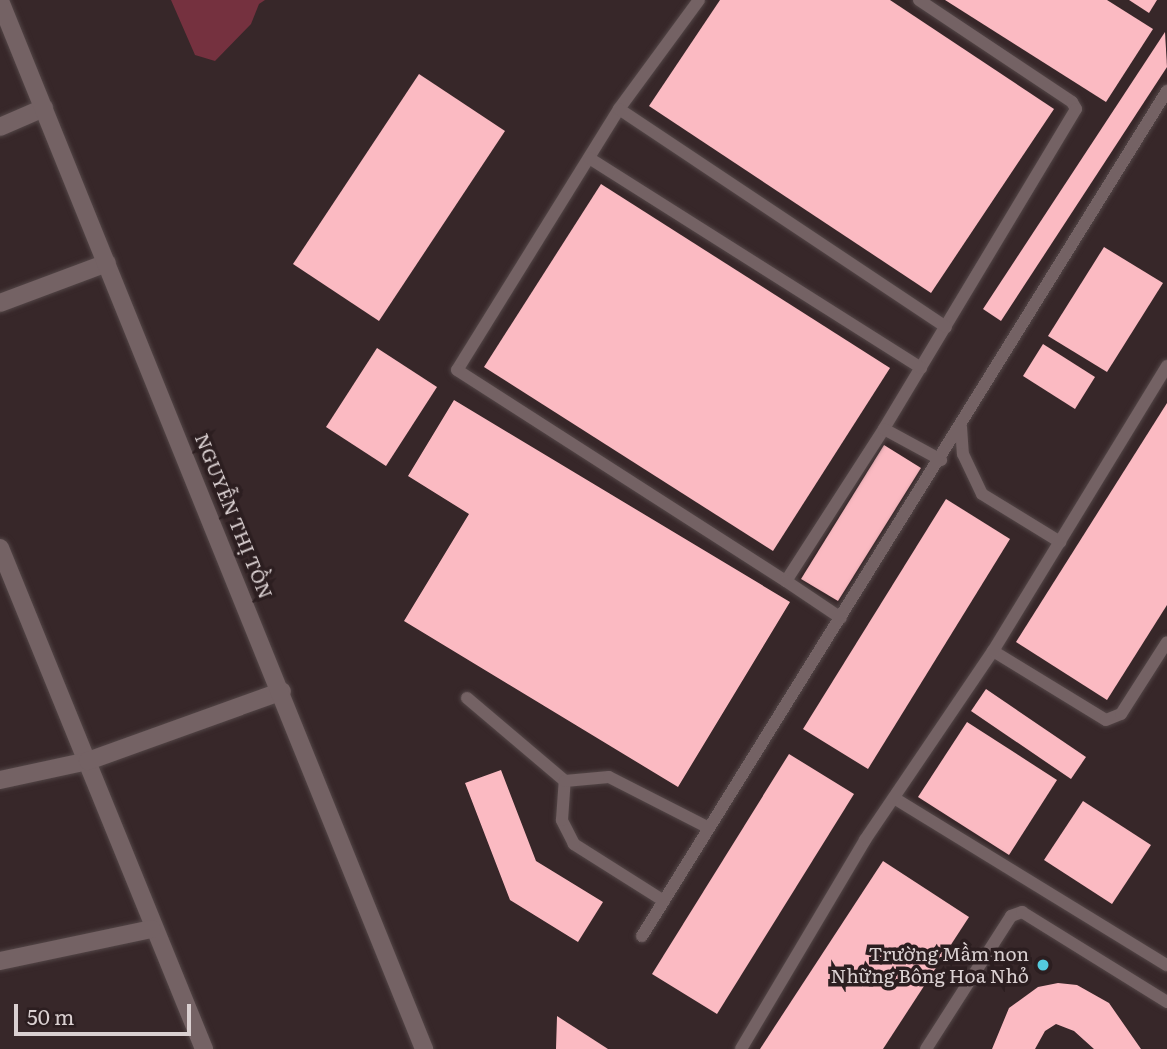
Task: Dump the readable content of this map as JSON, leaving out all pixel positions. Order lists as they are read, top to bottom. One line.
{"streets":{"street":["NGUYỄN THỊ TỒN"]},"places":["Trường Mầm non Những Bông Hoa Nhỏ"],"scale_bar":"50 m"}
